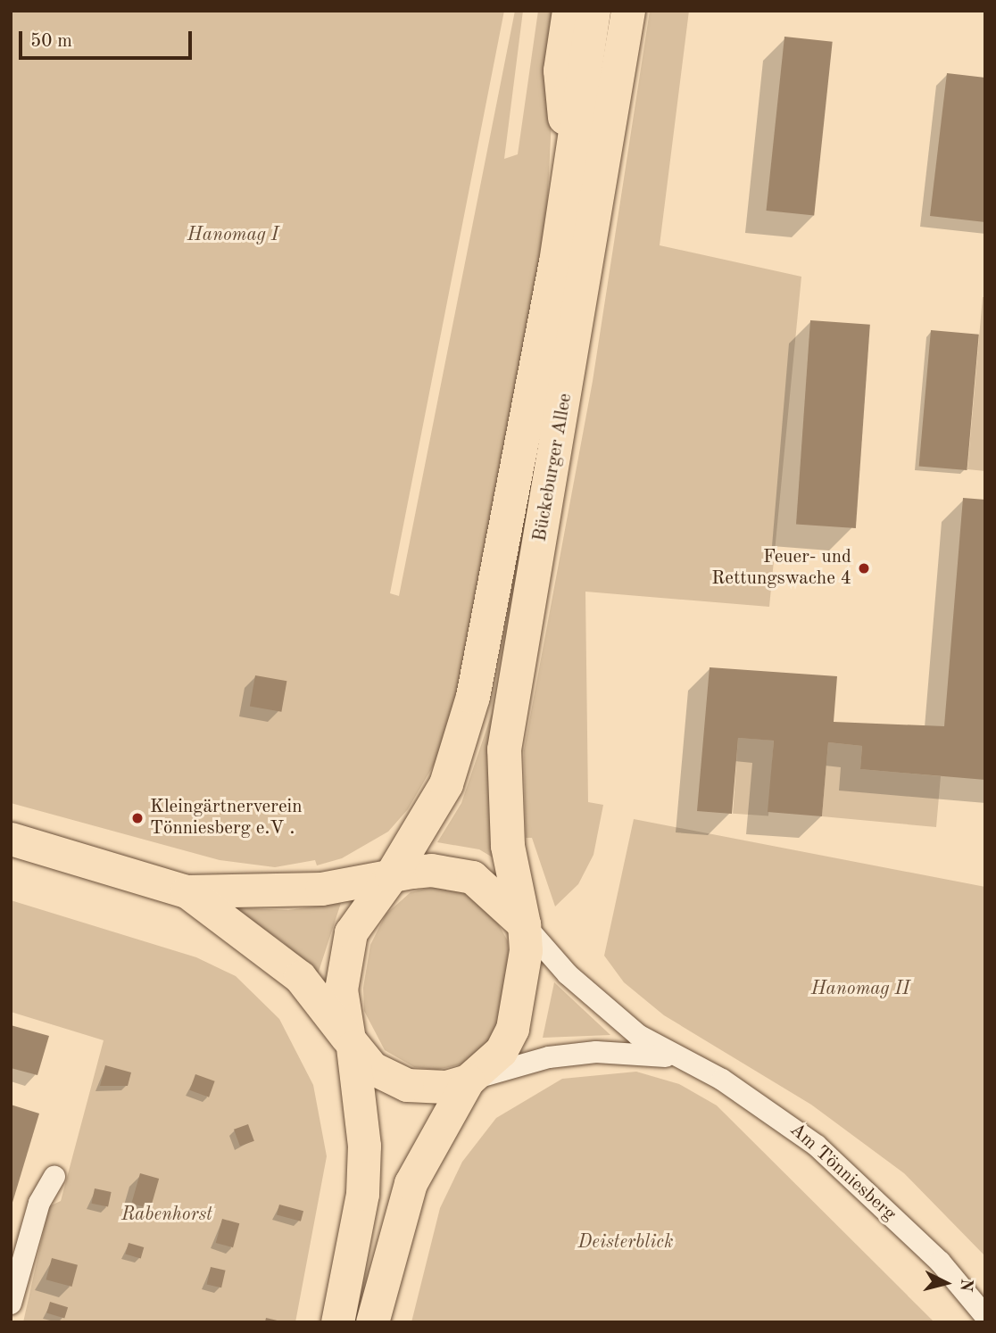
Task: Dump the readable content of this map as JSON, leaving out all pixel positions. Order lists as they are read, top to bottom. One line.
{"streets":{"highway":["Bückeburger Allee"],"street":["Am Tönniesberg"]},"crossings":[["Bückeburger Allee","Am Tönniesberg"]],"parks":["Hanomag I","Hanomag II","Rabenhorst","Deisterblick"],"places":["Feuer- und Rettungswache 4","Kleingärtnerverein Tönniesberg e.V ."],"scale_bar":"50 m","north":"right"}
